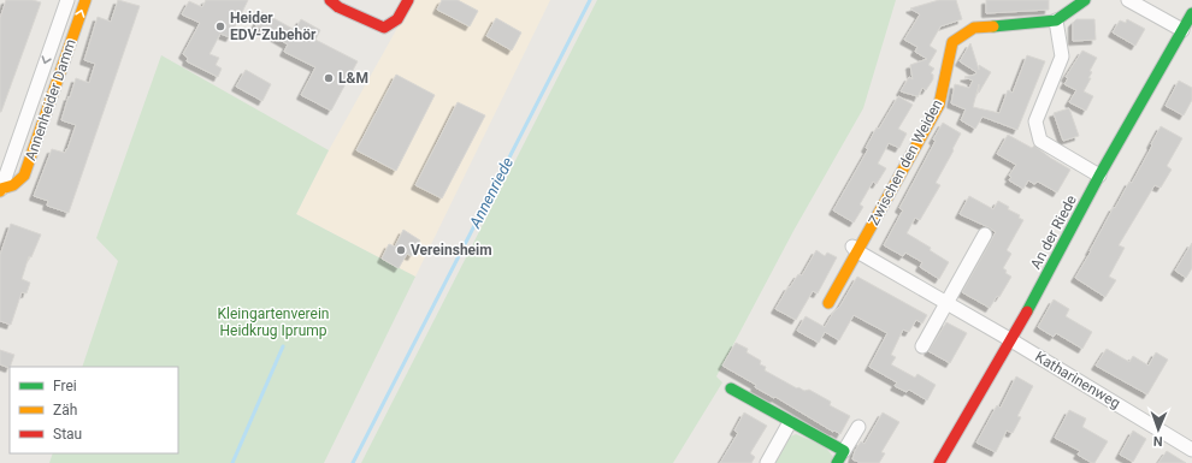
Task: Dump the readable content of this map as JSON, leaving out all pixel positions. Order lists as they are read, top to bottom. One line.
{"streets":{"street":["Annenheider Damm","Zwischen den Weiden","An der Riede","Katharinenweg"]},"crossings":[["An der Riede","Katharinenweg"]],"water":["Annenriede"],"parks":["Kleingartenverein Heidkrug Iprump"],"places":["Heider EDV-Zubehör","L&M","Vereinsheim"],"legend":["Frei","Zäh","Stau"],"north":"bottom"}
